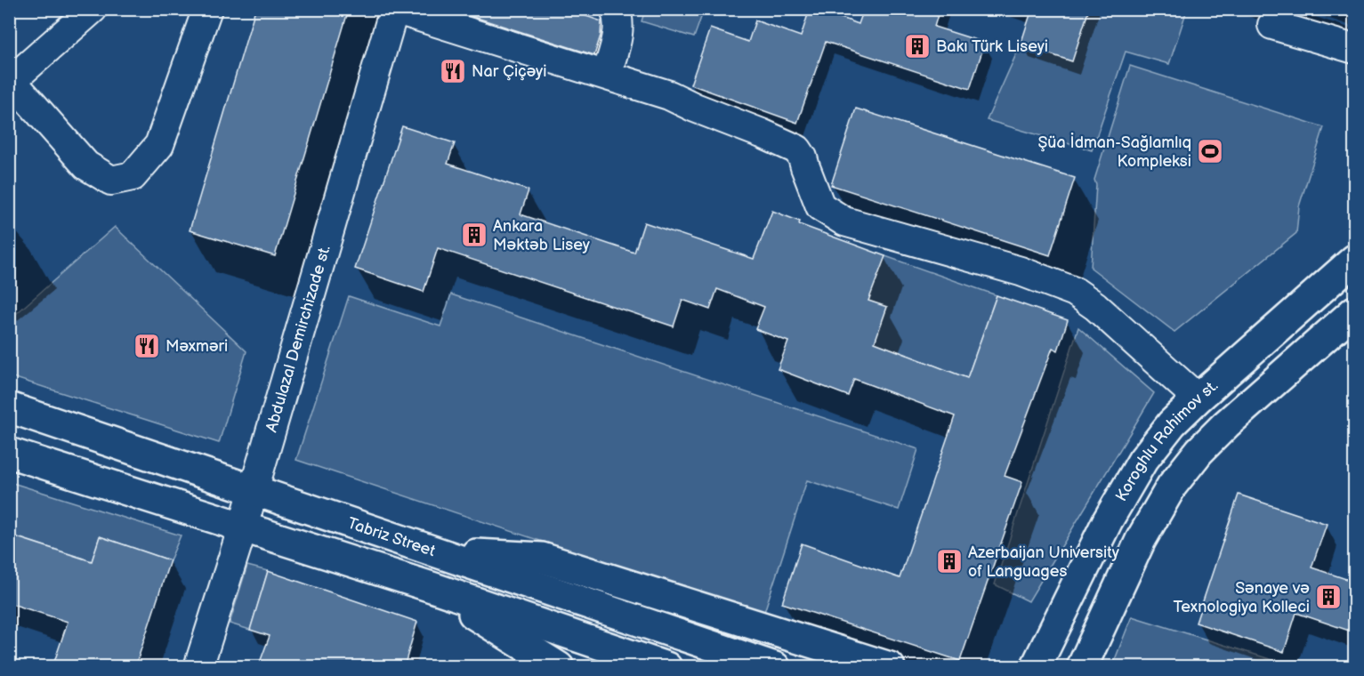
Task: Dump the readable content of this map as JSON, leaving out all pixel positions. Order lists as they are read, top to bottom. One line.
{"streets":{"main road":["Koroghlu Rahimov st.","Tabriz Street"],"street":["Abdulazal Demirchizade st."]},"crossings":[["Abdulazal Demirchizade st.","Tabriz Street"]],"places":{"building":["Bakı Türk Liseyi","Ankara Məktəb Lisey","Azerbaijan University of Languages","Sənaye və Texnologiya Kolleci"],"restaurant":["Nar Çiçəyi","Məxməri"],"sports":["Şüa İdman-Sağlamlıq Kompleksi"]}}
